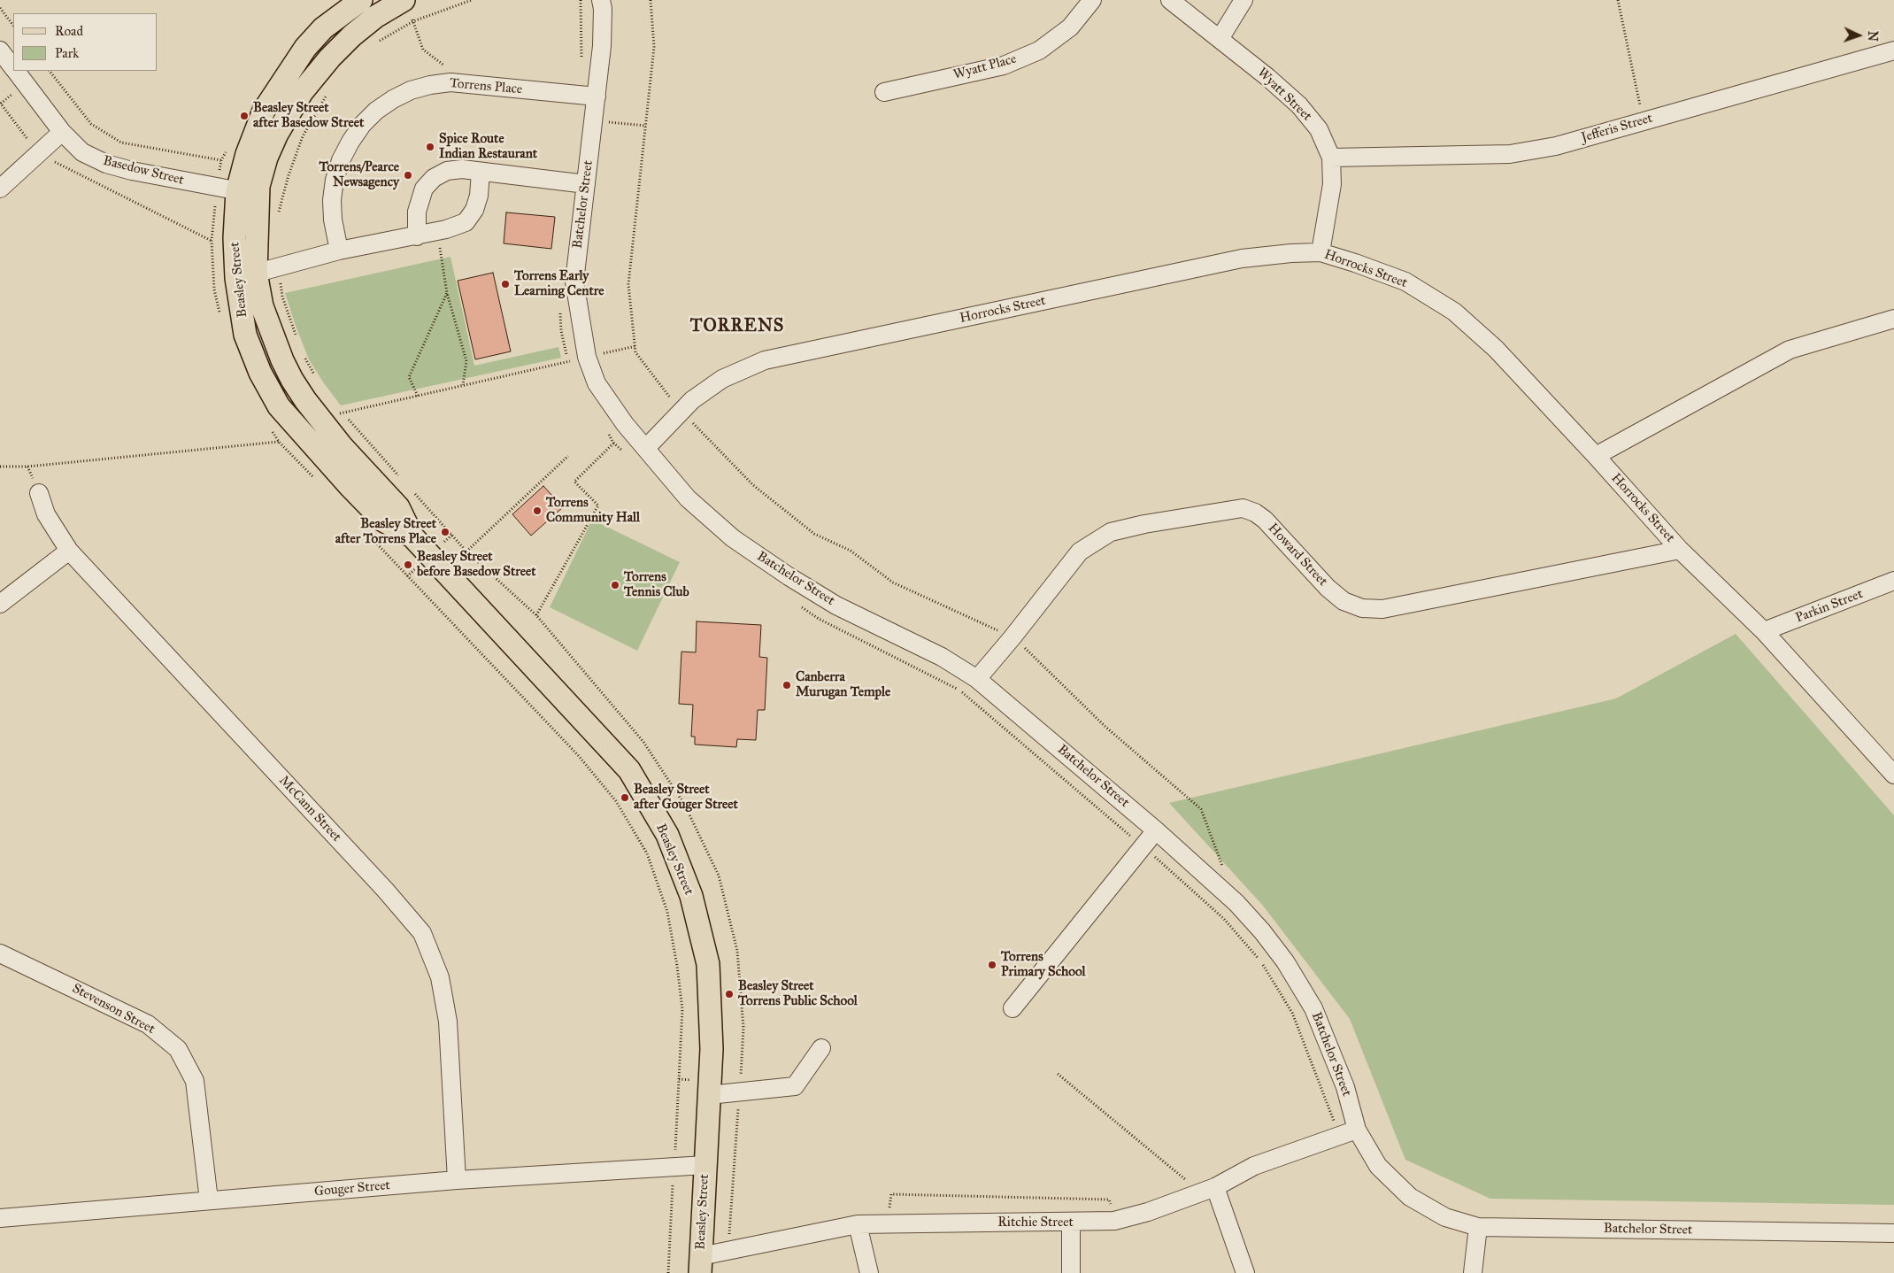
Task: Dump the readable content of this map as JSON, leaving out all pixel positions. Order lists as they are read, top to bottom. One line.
{"streets":{"main road":["Beasley Street"],"street":["Wyatt Place","Torrens Place","Wyatt Street","Jefferis Street","Basedow Street","Batchelor Street","Horrocks Street","Howard Street","Parkin Street","McCann Street","Stevenson Street","Gouger Street","Ritchie Street"]},"crossings":[["Torrens Place","Batchelor Street"],["Wyatt Street","Jefferis Street"],["Wyatt Street","Horrocks Street"],["Basedow Street","Beasley Street"],["Batchelor Street","Horrocks Street"],["Batchelor Street","Howard Street"],["Batchelor Street","Ritchie Street"],["Horrocks Street","Howard Street"],["Horrocks Street","Parkin Street"],["Beasley Street","Gouger Street"],["Beasley Street","Ritchie Street"],["McCann Street","Gouger Street"],["Stevenson Street","Gouger Street"]],"districts":["TORRENS"],"places":["Beasley Street after Basedow Street","Spice Route Indian Restaurant","Torrens/Pearce Newsagency","Torrens Early Learning Centre","Torrens Community Hall","Beasley Street after Torrens Place","Beasley Street before Basedow Street","Torrens Tennis Club","Canberra Murugan Temple","Beasley Street after Gouger Street","Torrens Primary School","Beasley Street Torrens Public School"],"legend":["Road","Park"],"north":"right"}
